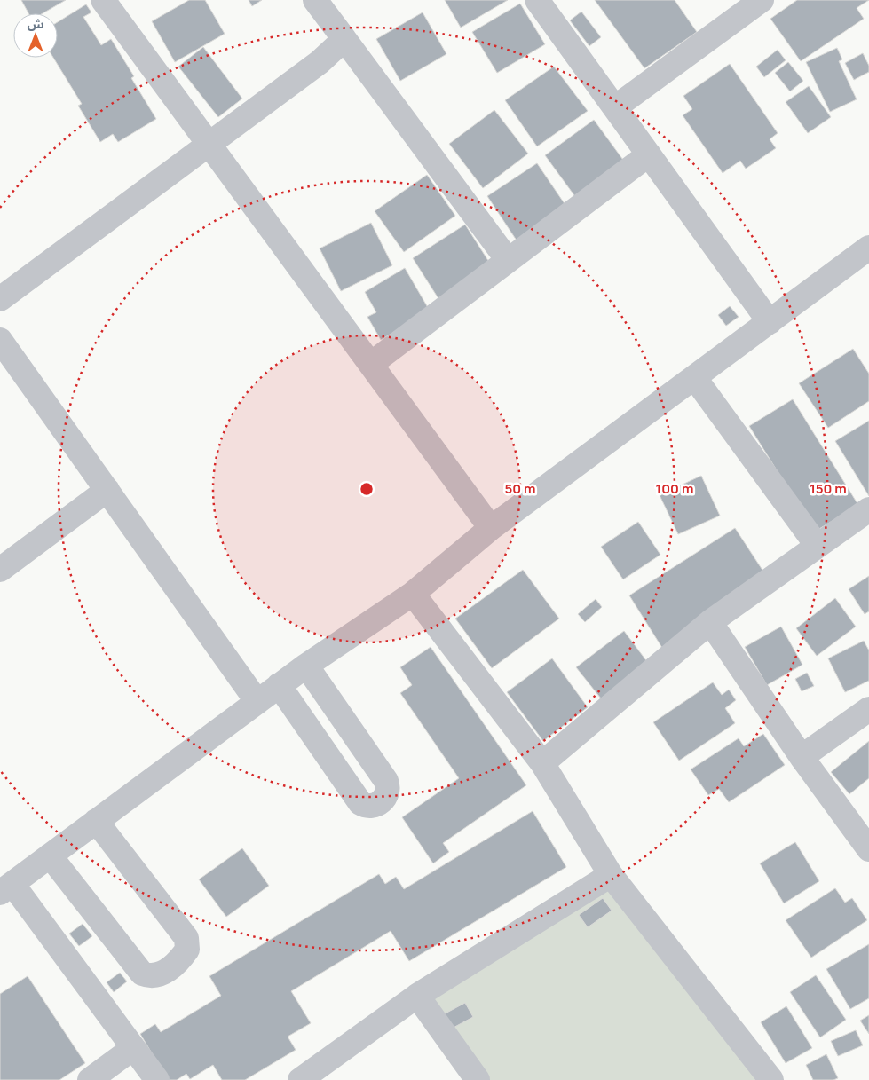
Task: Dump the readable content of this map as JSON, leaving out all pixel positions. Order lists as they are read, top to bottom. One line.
{"north":"top","rings":["50 m","100 m","150 m"]}
